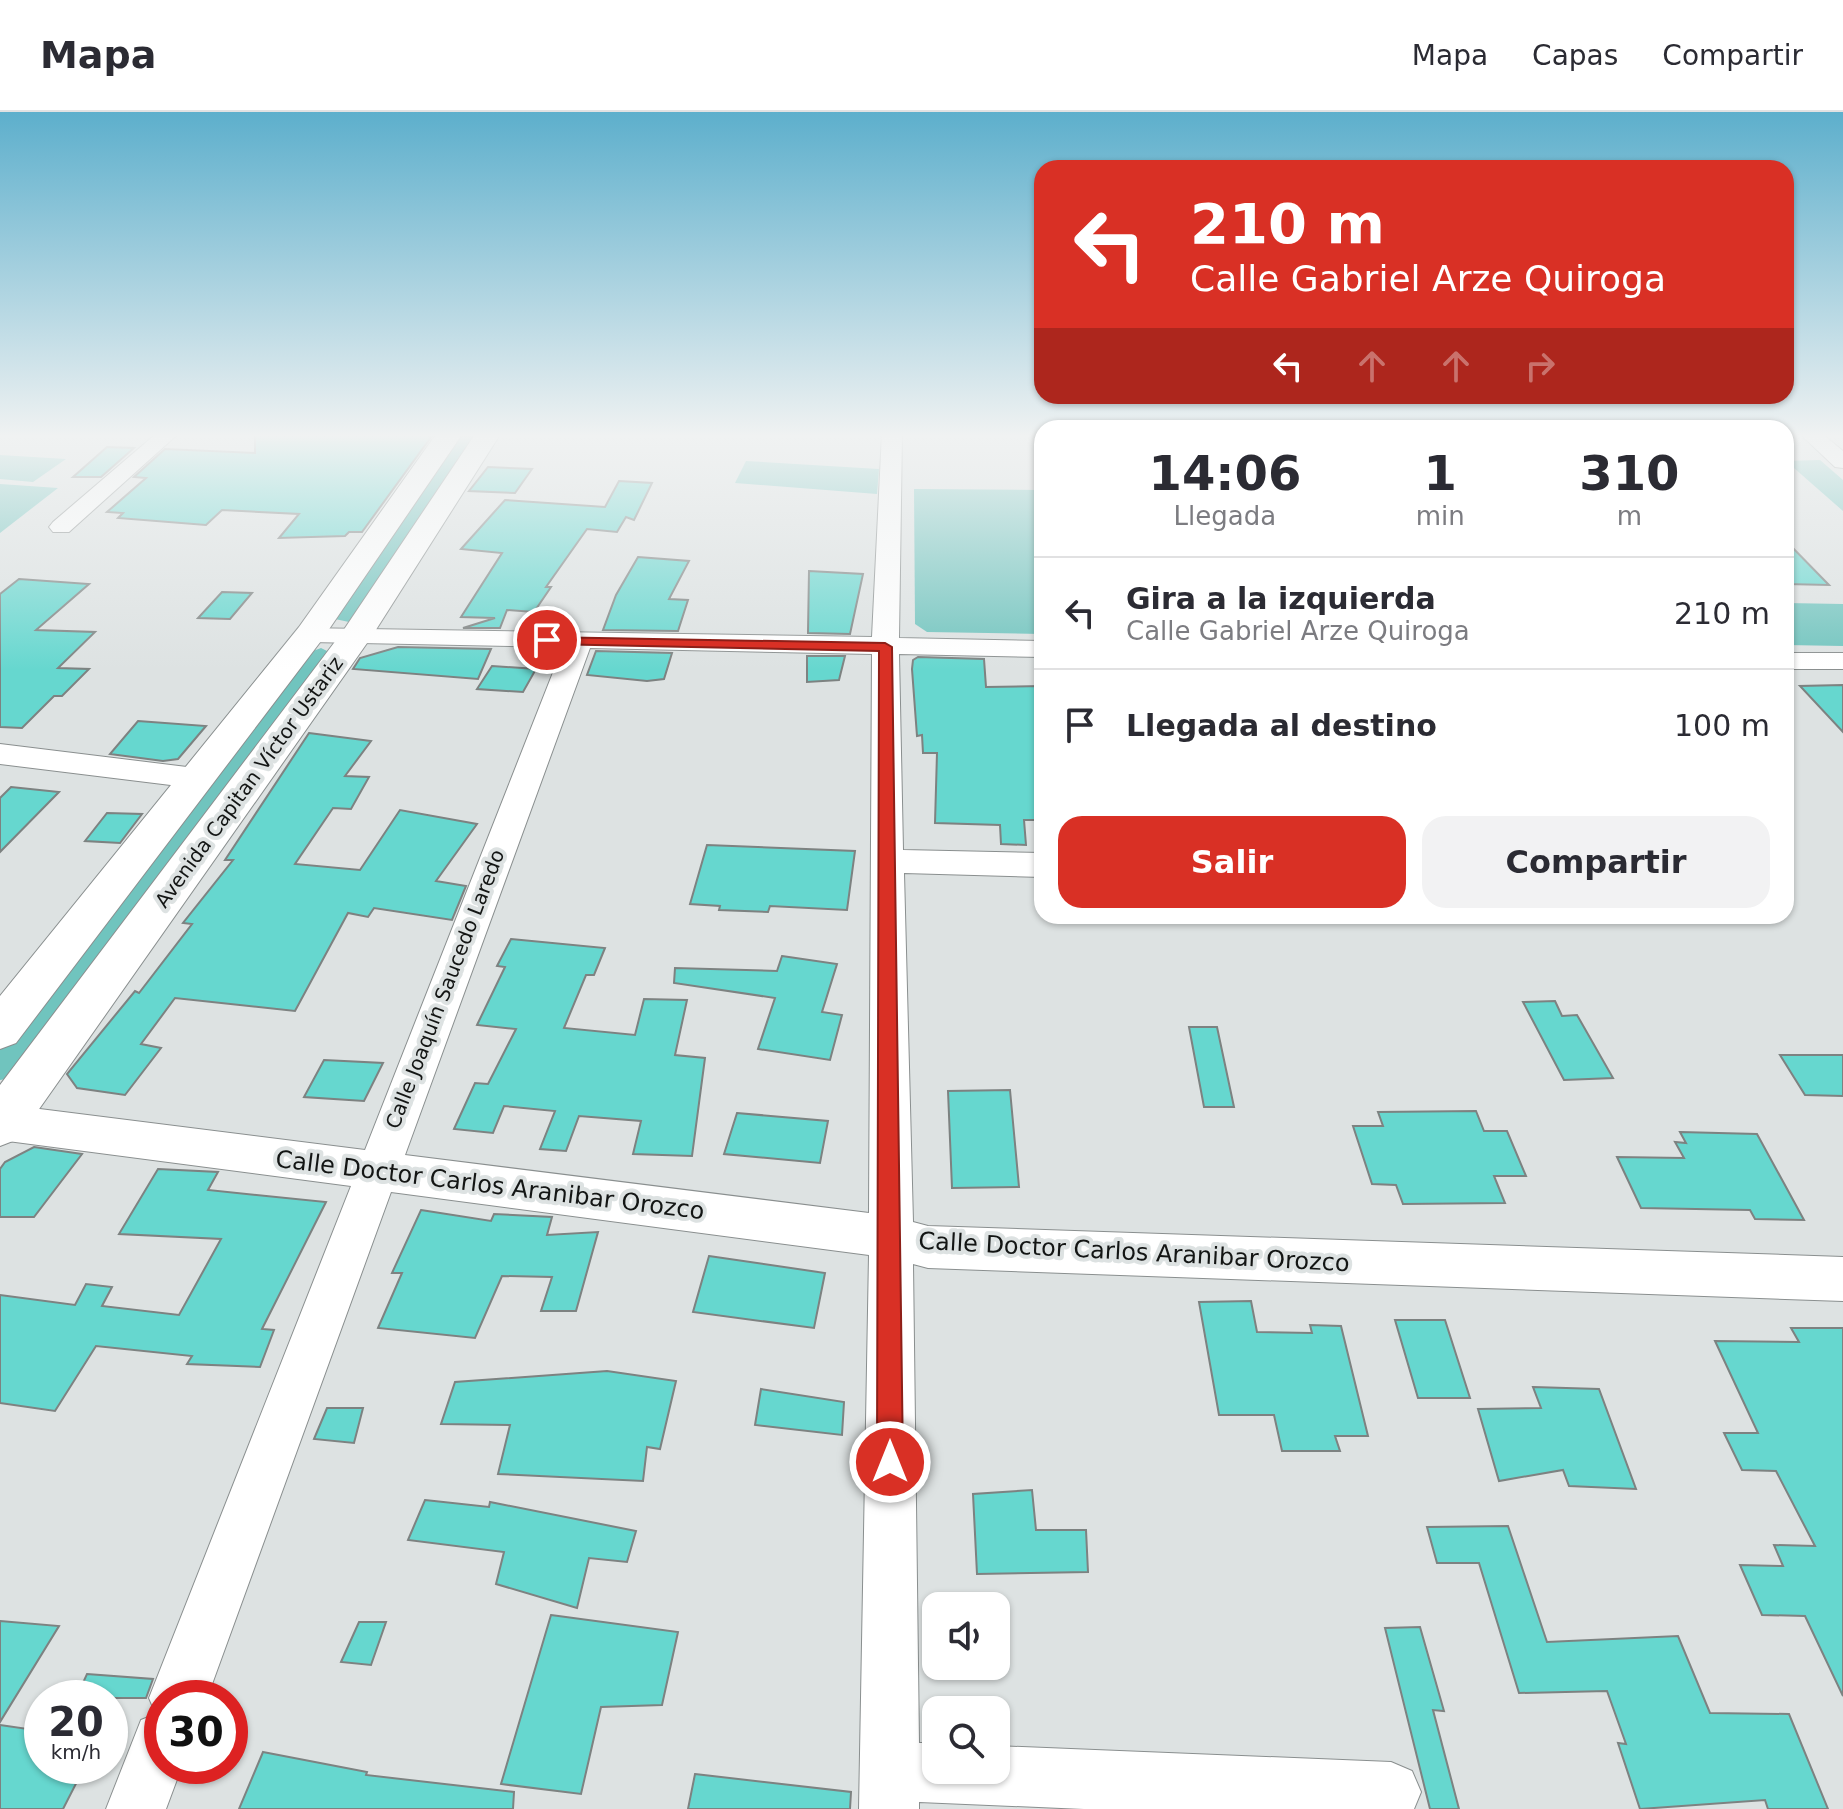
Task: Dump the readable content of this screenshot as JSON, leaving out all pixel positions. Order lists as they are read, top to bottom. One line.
{"streets":{"main road":["Avenida Capitan Víctor Ustariz"],"street":["Calle Joaquín Saucedo Laredo","Calle Doctor Carlos Aranibar Orozco"]},"crossings":[["Avenida Capitan Víctor Ustariz","Calle Doctor Carlos Aranibar Orozco"],["Calle Joaquín Saucedo Laredo","Calle Doctor Carlos Aranibar Orozco"]],"page":{"header":"Mapa","nav":["Mapa","Capas","Compartir"],"turn":["210 m","Calle Gabriel Arze Quiroga"],"eta":["14:06","Llegada","1","min","310","m"],"list":[{"name":"Gira a la izquierda","note":"Calle Gabriel Arze Quiroga","value":"210 m"},{"name":"Llegada al destino","value":"100 m"}],"buttons":["Salir","Compartir"],"speed":"20 km/h","limit":"30"}}
